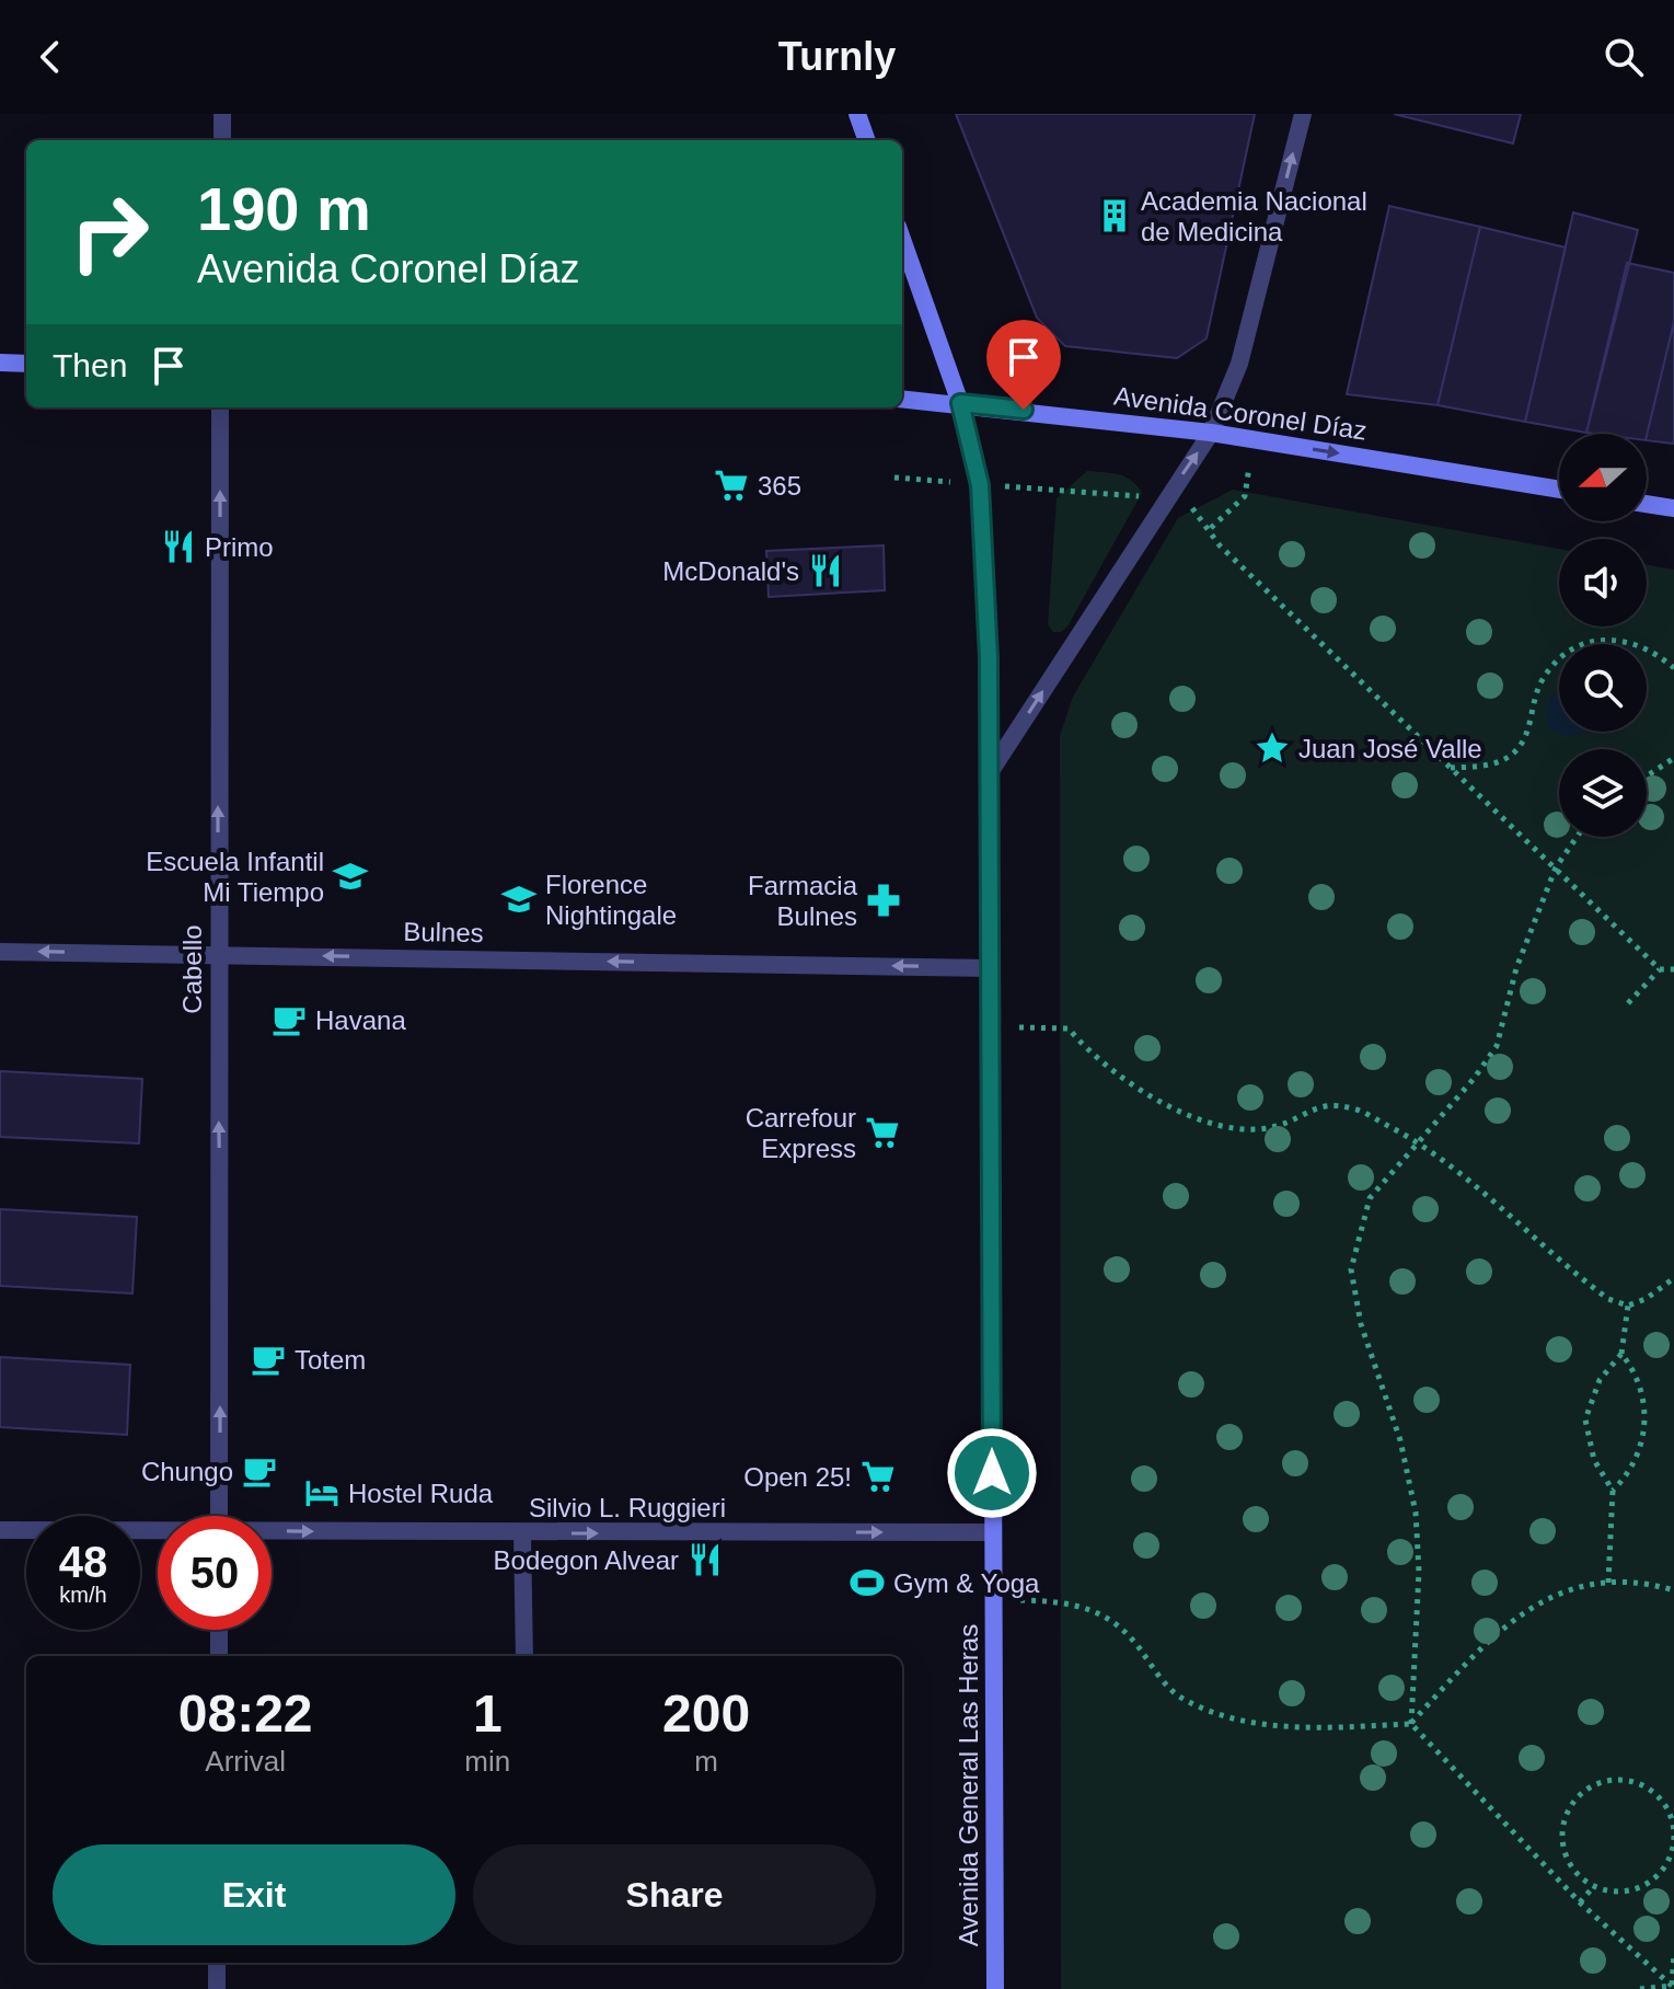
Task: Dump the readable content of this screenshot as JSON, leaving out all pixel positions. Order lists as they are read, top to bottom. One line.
{"streets":{"main road":["Avenida Coronel Díaz","Avenida General Las Heras"],"street":["Bulnes","Cabello","Silvio L. Ruggieri"]},"crossings":[["Avenida Coronel Díaz","Avenida General Las Heras"],["Bulnes","Cabello"],["Bulnes","Avenida General Las Heras"],["Silvio L. Ruggieri","Avenida General Las Heras"]],"one_way":["Avenida Coronel Díaz","Bulnes","Cabello","Silvio L. Ruggieri"],"places":{"building":["Academia Nacional de Medicina"],"supermarket":["365","Carrefour Express","Open 25!"],"restaurant":["Primo","McDonald's","Bodegon Alvear"],"place":["Juan José Valle"],"school or university":["Escuela Infantil Mi Tiempo","Florence Nightingale"],"pharmacy":["Farmacia Bulnes"],"cafe":["Havana","Totem","Chungo"],"hotel":["Hostel Ruda"],"sports":["Gym & Yoga"]},"north":"left","page":{"header":"Turnly","turn":["190 m","Avenida Coronel Díaz"],"then":"Then","speed":"48 km/h","limit":"50","eta":["08:22","Arrival","1","min","200","m"],"buttons":["Exit","Share"]}}
